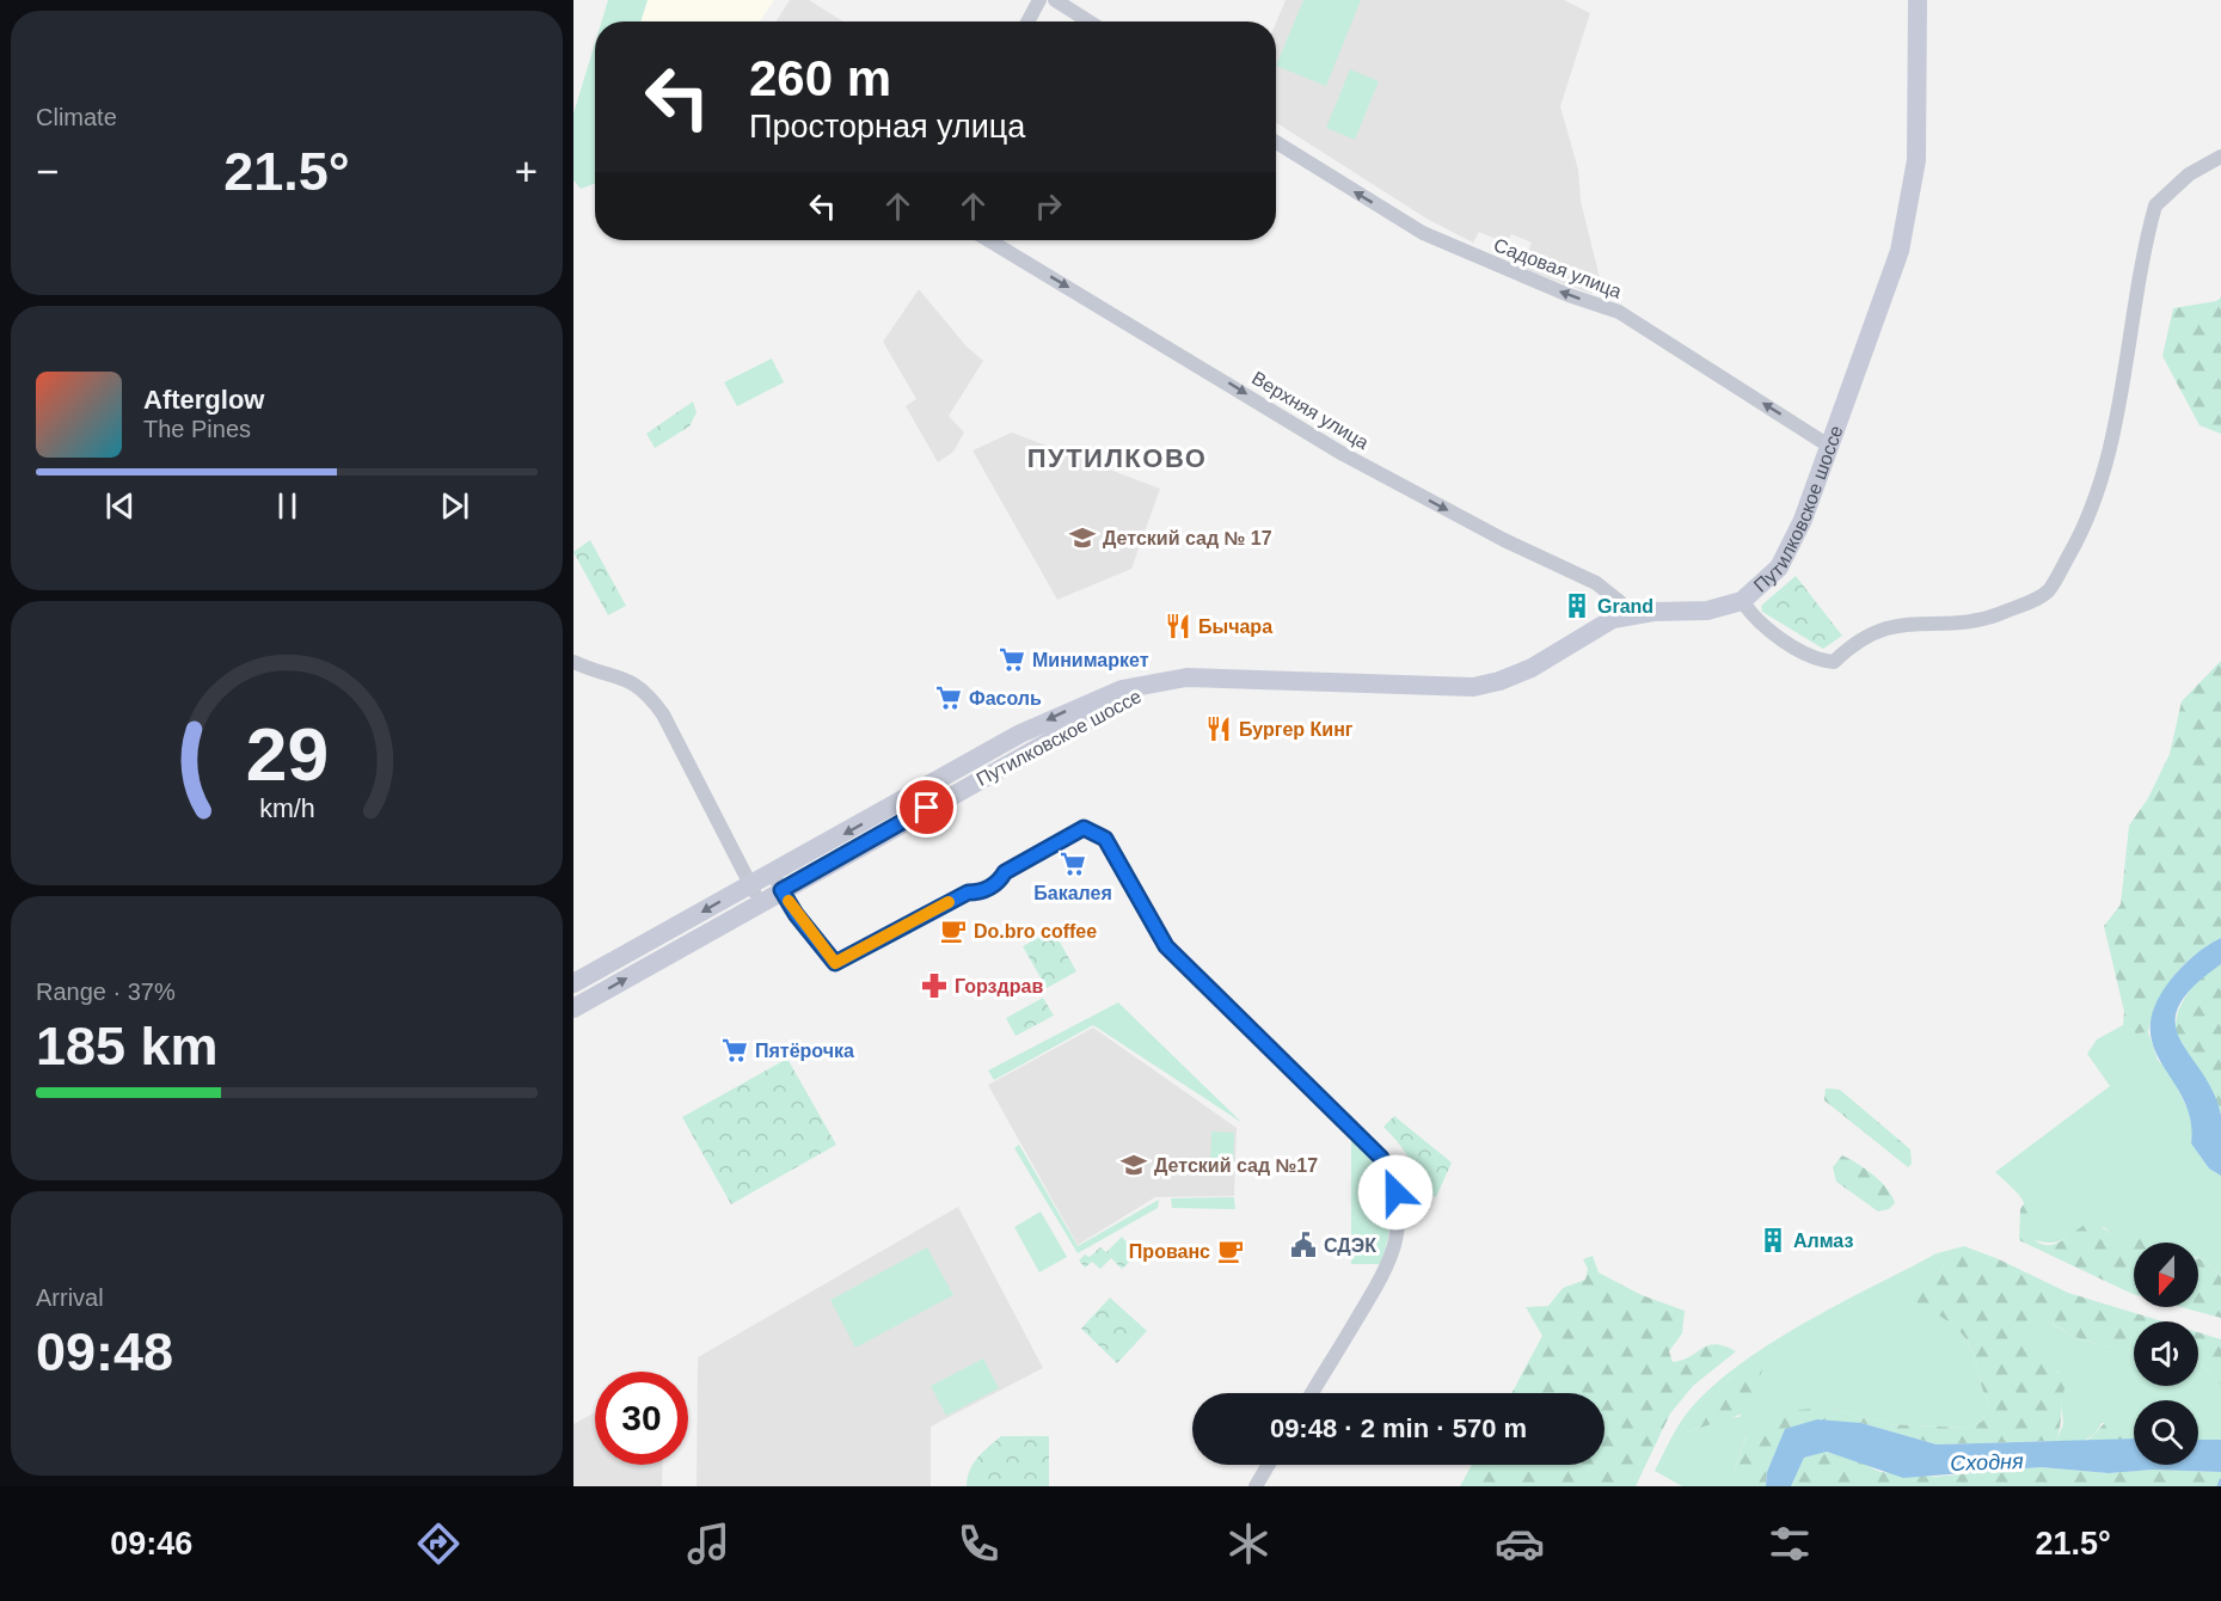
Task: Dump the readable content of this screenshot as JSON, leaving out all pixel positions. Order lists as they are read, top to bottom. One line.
{"streets":{"main road":["Путилковское шоссе"],"street":["Садовая улица","Верхняя улица"]},"crossings":[["Садовая улица","Путилковское шоссе"],["Верхняя улица","Путилковское шоссе"]],"one_way":["Садовая улица","Верхняя улица"],"districts":["ПУТИЛКОВО"],"water":["Сходня"],"places":{"school or university":["Детский сад № 17","Детский сад №17"],"building":["Grand","Алмаз"],"restaurant":["Бычара","Бургер Кинг"],"supermarket":["Минимаркет","Фасоль","Бакалея","Пятёрочка"],"cafe":["Do.bro coffee","Прованс"],"pharmacy":["Горздрав"],"public building":["СДЭК"]},"north":"bottom","page":{"tile":["Climate",["Range · 37%","185 km"],["Arrival","09:48"]],"turn":["260 m","Просторная улица"],"heat":["−","21.5°","+"],"song":["Afterglow","The Pines"],"limit":"30","trip":"09:48 · 2 min · 570 m","tabs":["09:46","21.5°"],"gauge":["29","km/h"]}}
